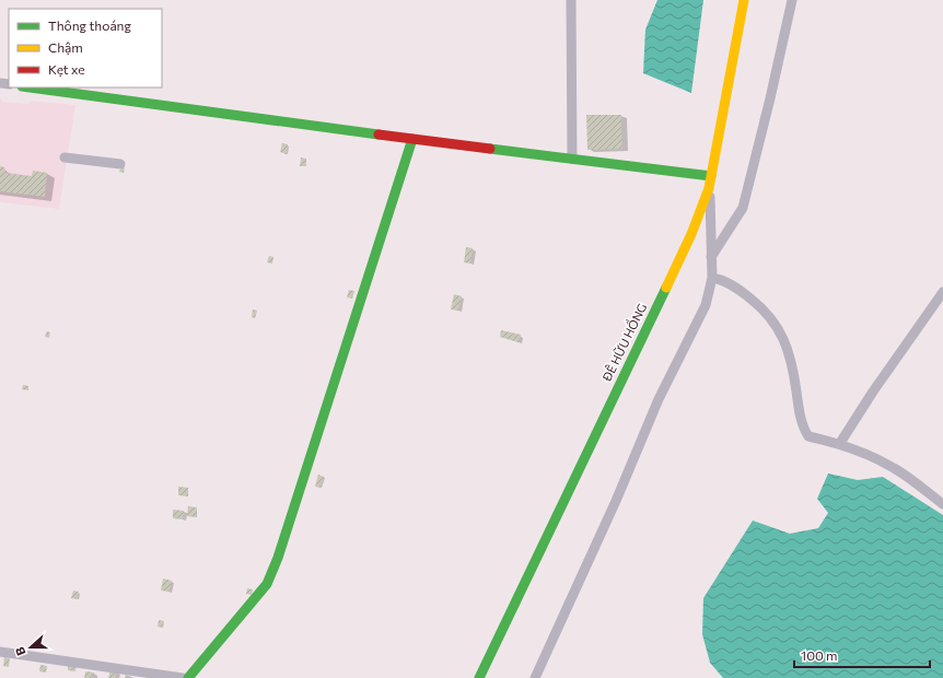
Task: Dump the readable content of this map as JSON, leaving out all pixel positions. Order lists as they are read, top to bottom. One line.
{"streets":{"street":["ĐÊ HỮU HỒNG"]},"legend":["Thông thoáng","Chậm","Kẹt xe"],"scale_bar":"100 m","north":"left"}
